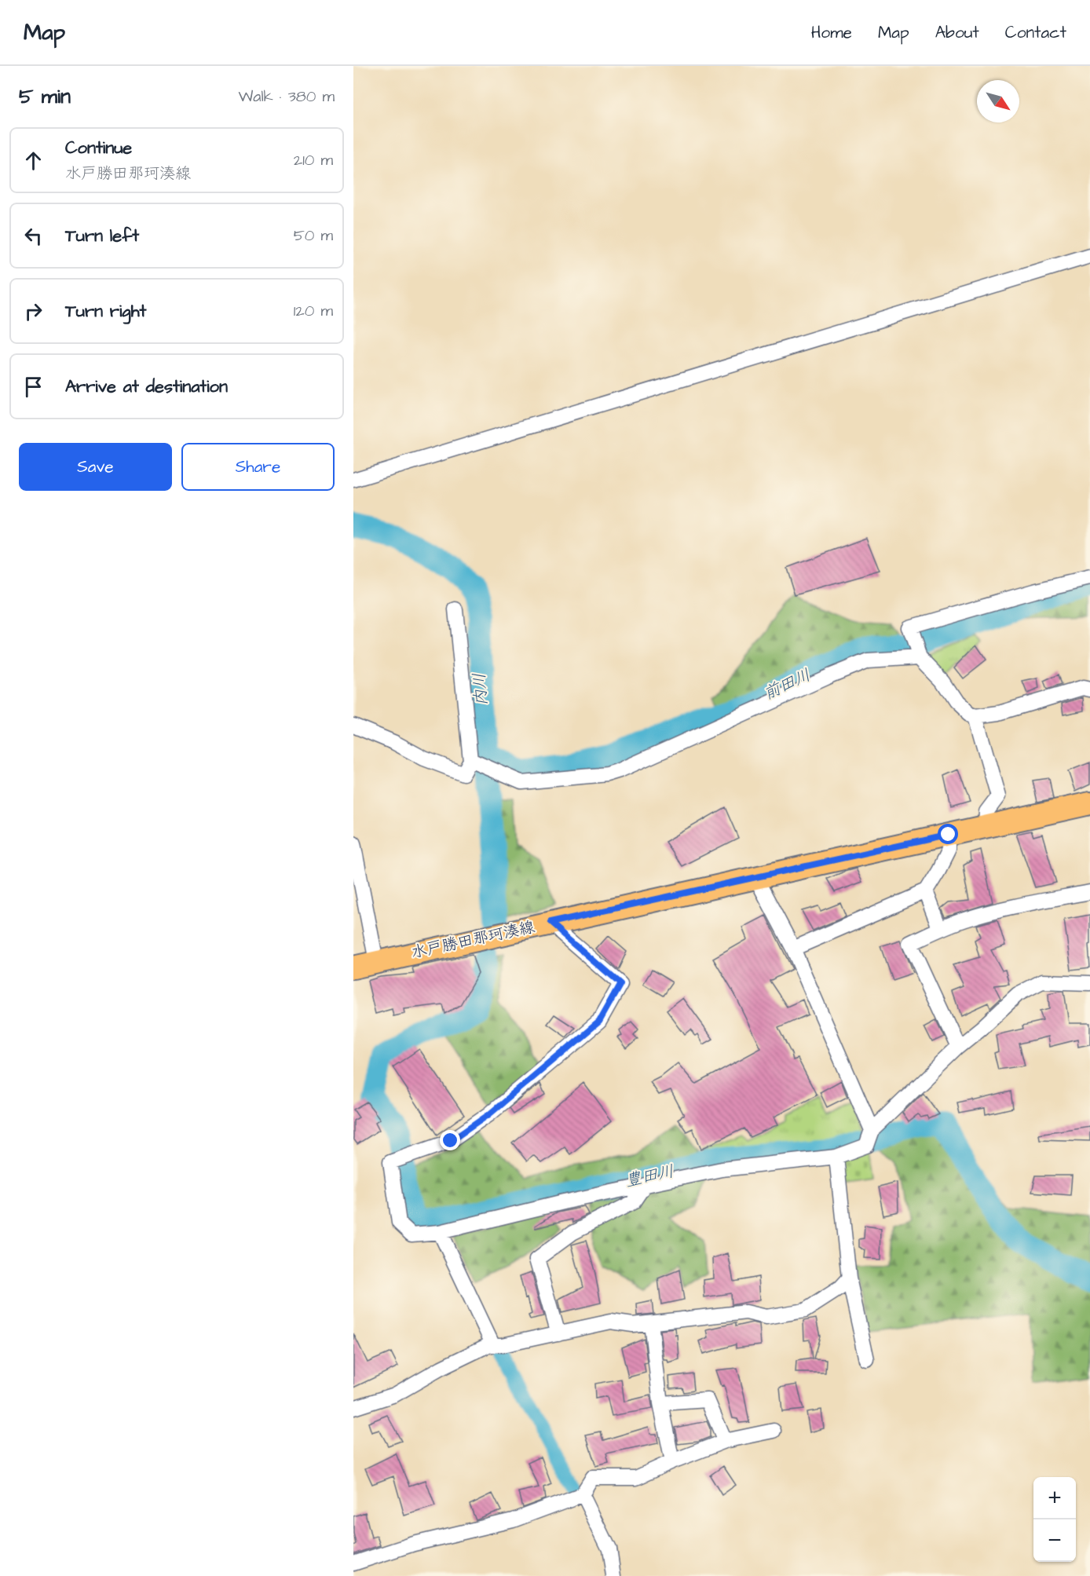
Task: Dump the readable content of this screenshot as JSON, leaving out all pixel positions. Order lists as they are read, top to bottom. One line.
{"streets":{"main road":["水戸勝田那珂湊線"]},"water":["前田川","内川","豊田川"],"north":"bottom right","page":{"header":"Map","nav":["Home","Map","About","Contact"],"heading":["5 min","Walk · 380 m"],"list":[["Continue","水戸勝田那珂湊線","210 m"],["Turn left","50 m"],["Turn right","120 m"],"Arrive at destination"],"buttons":["Save","Share"],"map_buttons":["+","−"]}}
